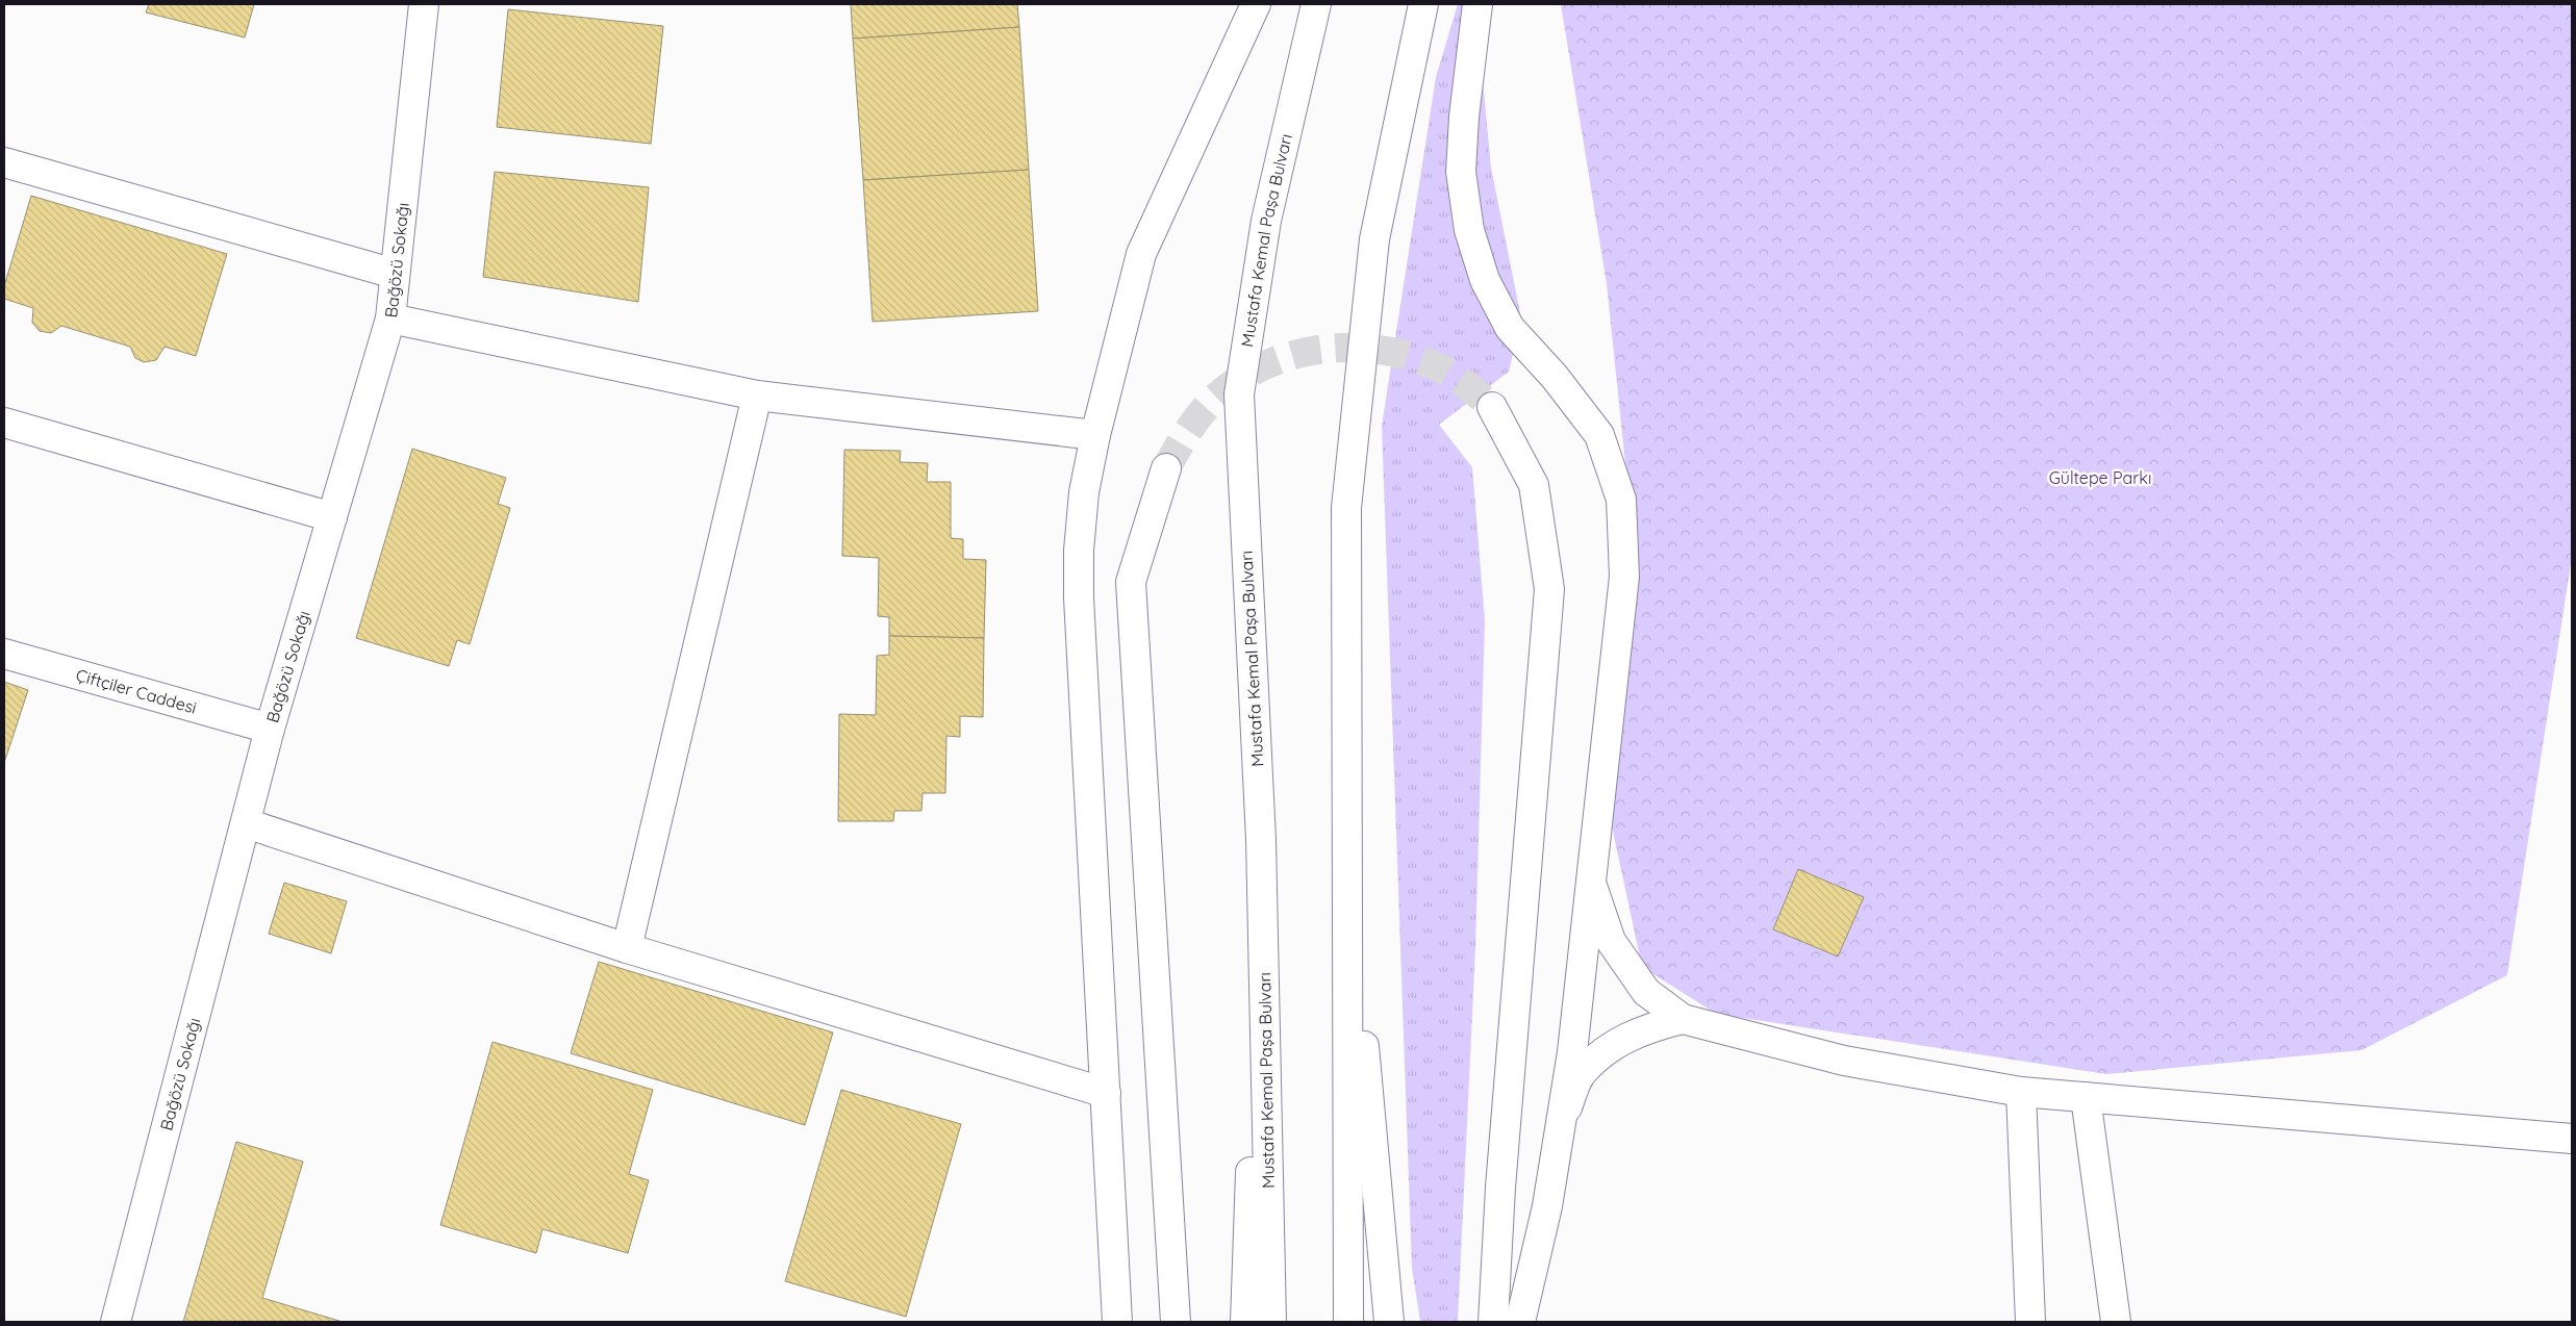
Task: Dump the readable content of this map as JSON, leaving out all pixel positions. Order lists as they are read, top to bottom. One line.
{"streets":{"main road":["Mustafa Kemal Paşa Bulvarı","Bağözü Sokağı","Çiftçiler Caddesi"]},"crossings":[["Bağözü Sokağı","Çiftçiler Caddesi"]],"parks":["Gültepe Parkı"]}
